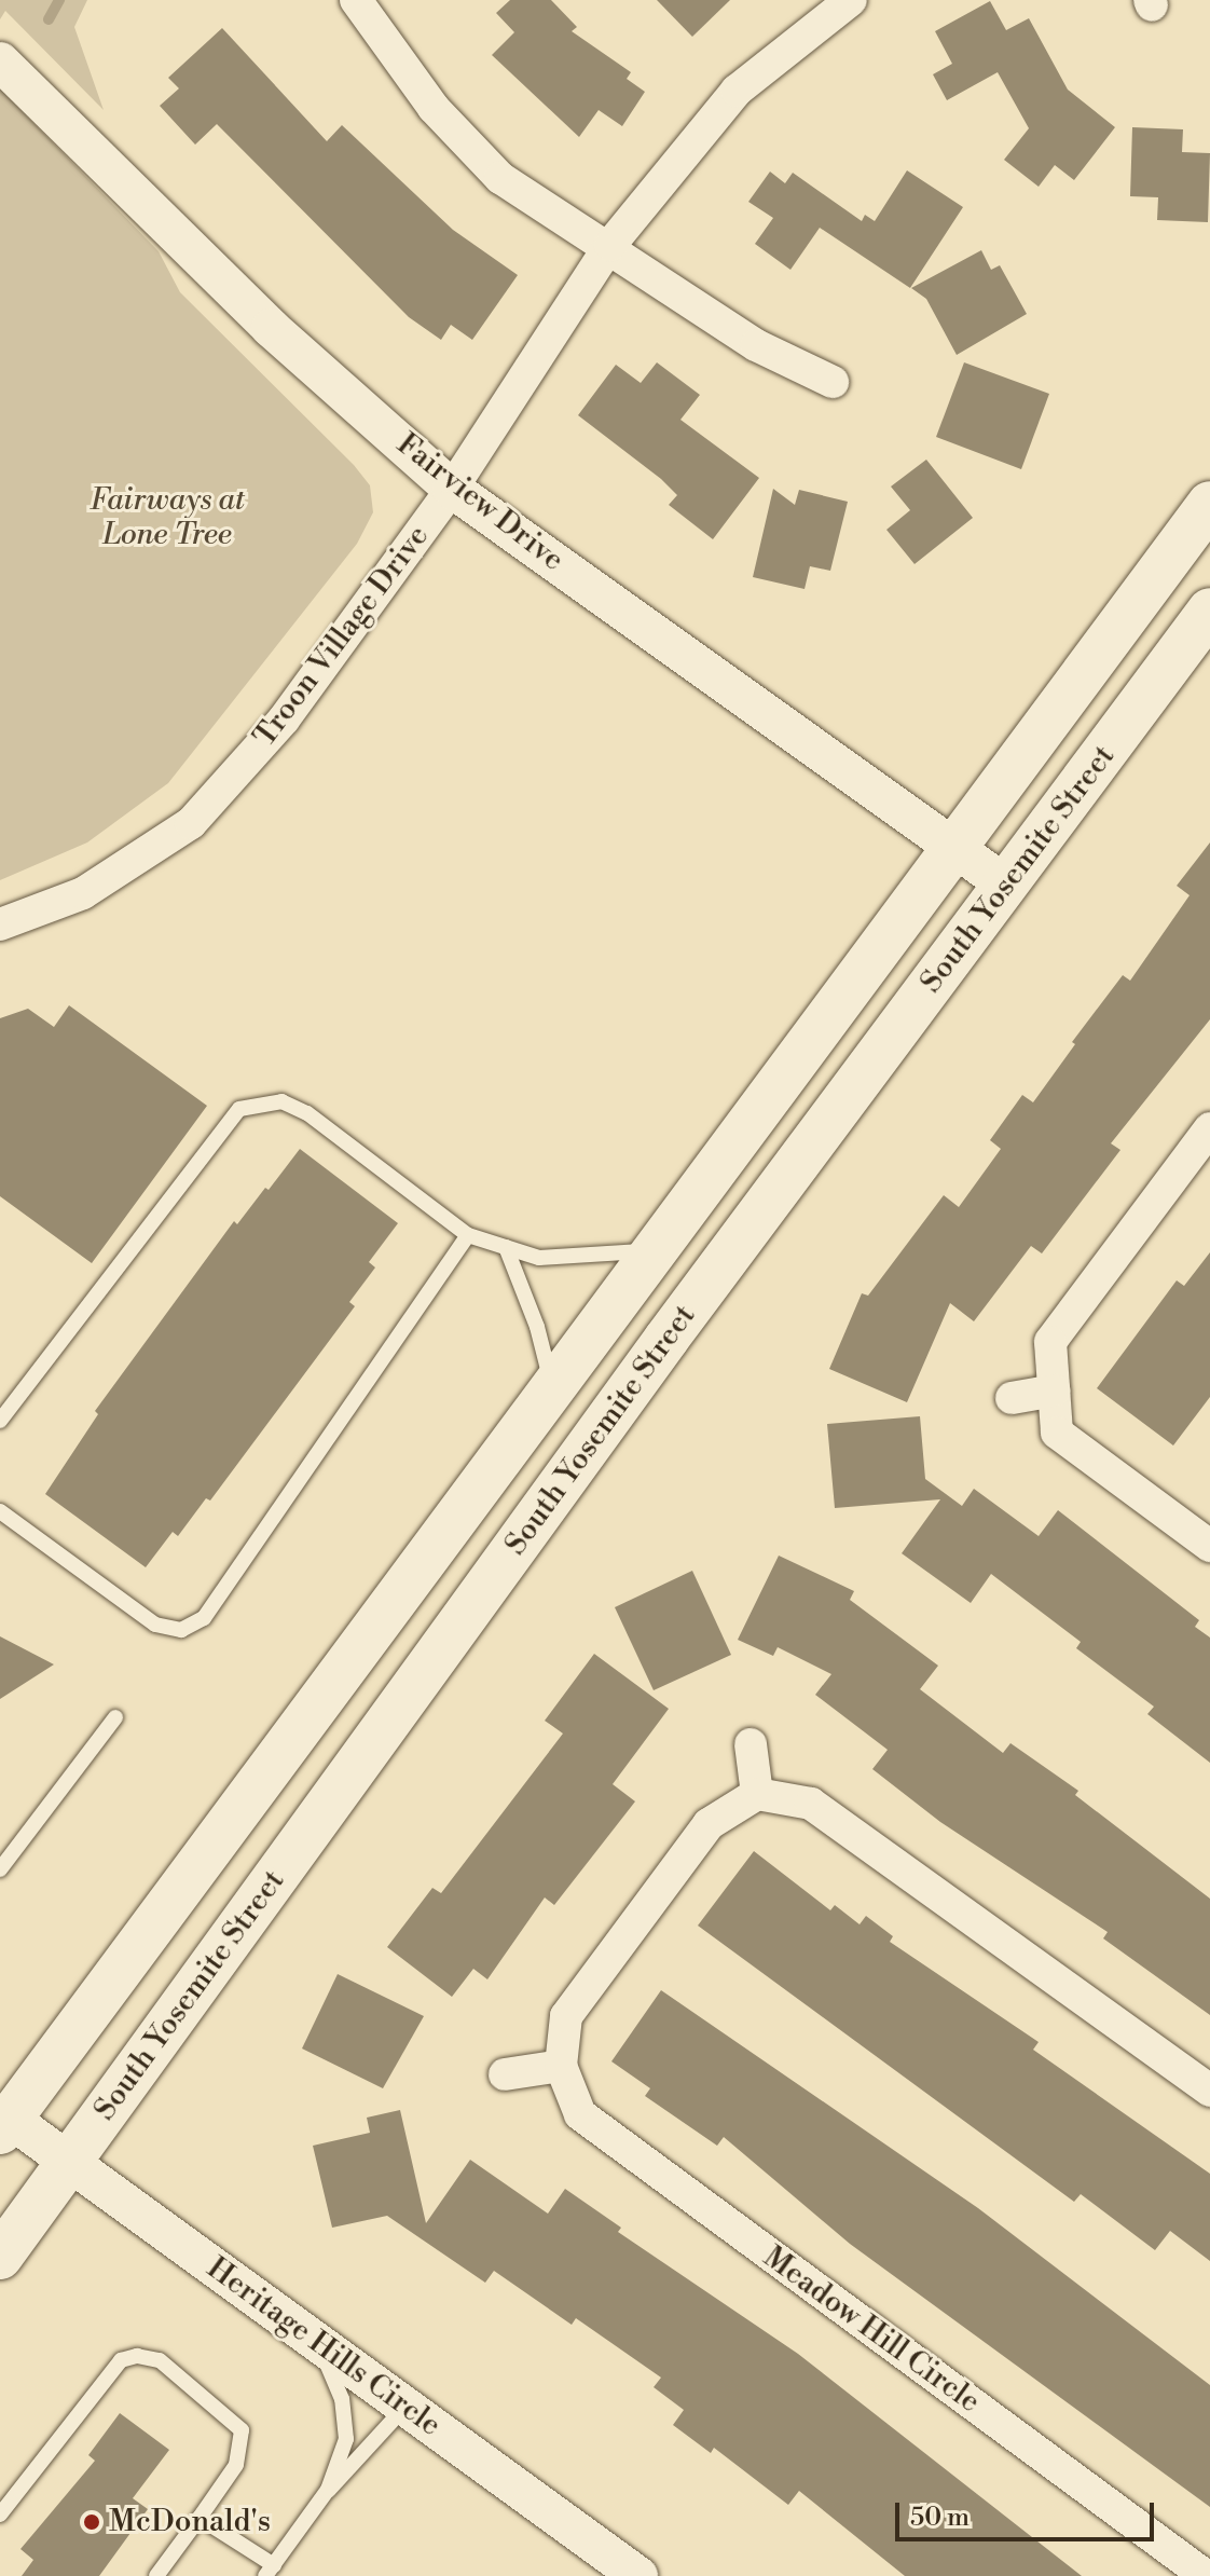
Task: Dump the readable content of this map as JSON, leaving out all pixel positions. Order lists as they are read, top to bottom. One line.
{"streets":{"main road":["South Yosemite Street"],"street":["Fairview Drive","Troon Village Drive","Meadow Hill Circle","Heritage Hills Circle"]},"crossings":[["Fairview Drive","Troon Village Drive"],["Fairview Drive","South Yosemite Street"],["South Yosemite Street","Heritage Hills Circle"]],"parks":["Fairways at Lone Tree"],"places":["McDonald's"],"scale_bar":"50 m"}
